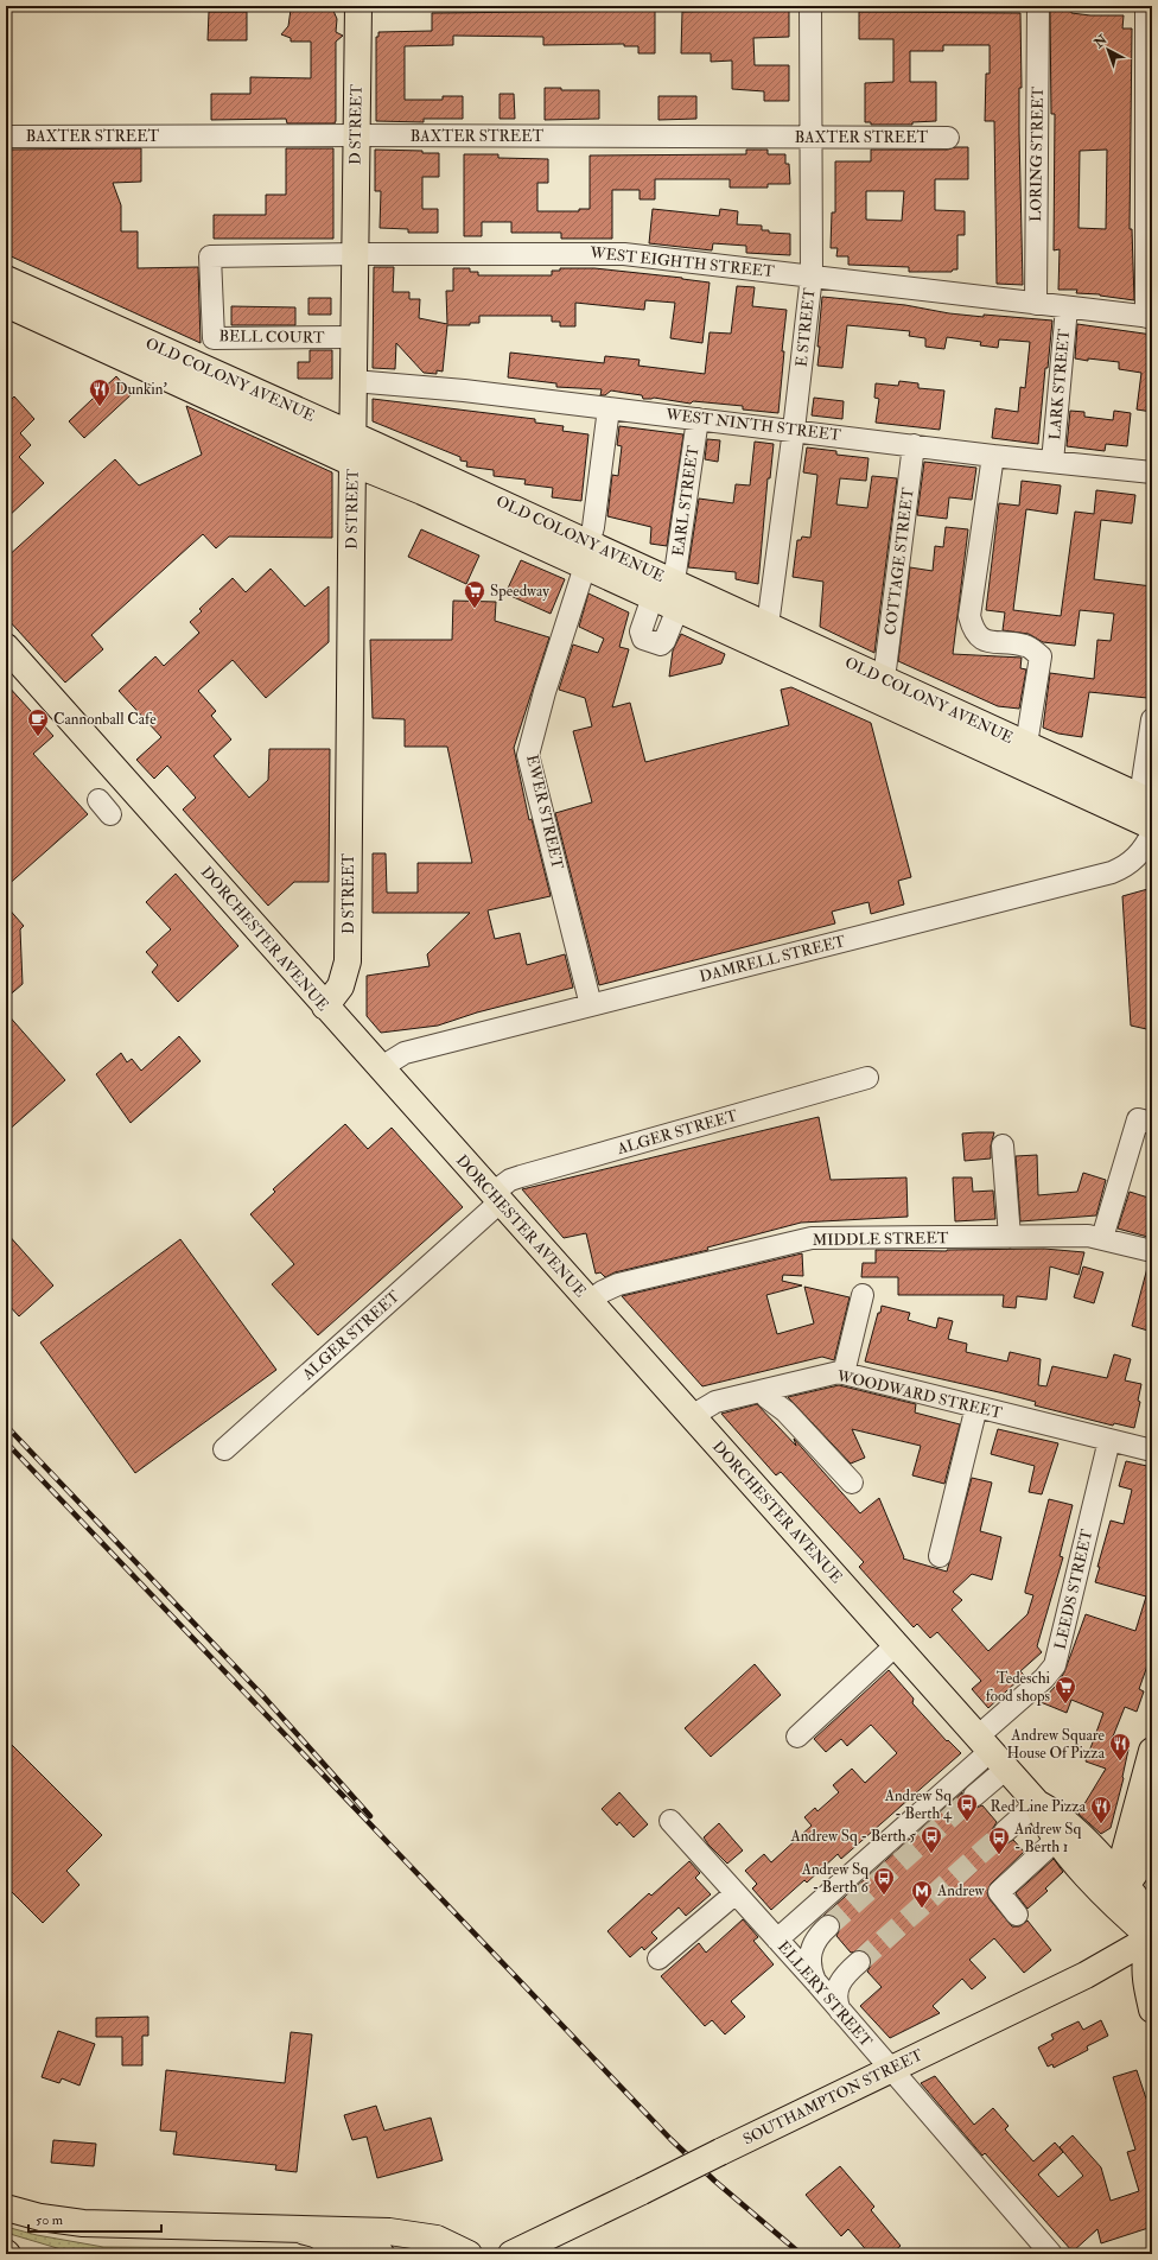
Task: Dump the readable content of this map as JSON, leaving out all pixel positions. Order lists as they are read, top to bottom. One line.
{"streets":{"main road":["D STREET","OLD COLONY AVENUE","DORCHESTER AVENUE","SOUTHAMPTON STREET"],"street":["BAXTER STREET","LORING STREET","WEST EIGHTH STREET","E STREET","BELL COURT","LARK STREET","WEST NINTH STREET","EARL STREET","COTTAGE STREET","EWER STREET","DAMRELL STREET","ALGER STREET","MIDDLE STREET","WOODWARD STREET","LEEDS STREET","ELLERY STREET"]},"crossings":[["D STREET","BAXTER STREET"],["D STREET","WEST EIGHTH STREET"],["D STREET","BELL COURT"],["D STREET","OLD COLONY AVENUE"],["D STREET","WEST NINTH STREET"],["D STREET","DORCHESTER AVENUE"],["BAXTER STREET","E STREET"],["LORING STREET","WEST EIGHTH STREET"],["WEST EIGHTH STREET","E STREET"],["WEST EIGHTH STREET","BELL COURT"],["WEST EIGHTH STREET","LARK STREET"],["E STREET","OLD COLONY AVENUE"],["E STREET","WEST NINTH STREET"],["OLD COLONY AVENUE","EARL STREET"],["OLD COLONY AVENUE","COTTAGE STREET"],["OLD COLONY AVENUE","EWER STREET"],["LARK STREET","WEST NINTH STREET"],["WEST NINTH STREET","EARL STREET"],["WEST NINTH STREET","COTTAGE STREET"],["WEST NINTH STREET","EWER STREET"],["EWER STREET","DAMRELL STREET"],["DORCHESTER AVENUE","DAMRELL STREET"],["DORCHESTER AVENUE","ALGER STREET"],["DORCHESTER AVENUE","MIDDLE STREET"],["DORCHESTER AVENUE","WOODWARD STREET"],["DORCHESTER AVENUE","LEEDS STREET"],["DORCHESTER AVENUE","SOUTHAMPTON STREET"],["WOODWARD STREET","LEEDS STREET"],["ELLERY STREET","SOUTHAMPTON STREET"]],"places":{"restaurant":["Dunkin'","Andrew Square House Of Pizza","Red Line Pizza"],"supermarket":["Speedway","Tedeschi food shops"],"cafe":["Cannonball Cafe"],"bus stop":["Andrew Sq - Berth 4","Andrew Sq - Berth 5","Andrew Sq - Berth 1","Andrew Sq - Berth 6"],"metro station":["Andrew"]},"scale_bar":"50 m","north":"top left"}
